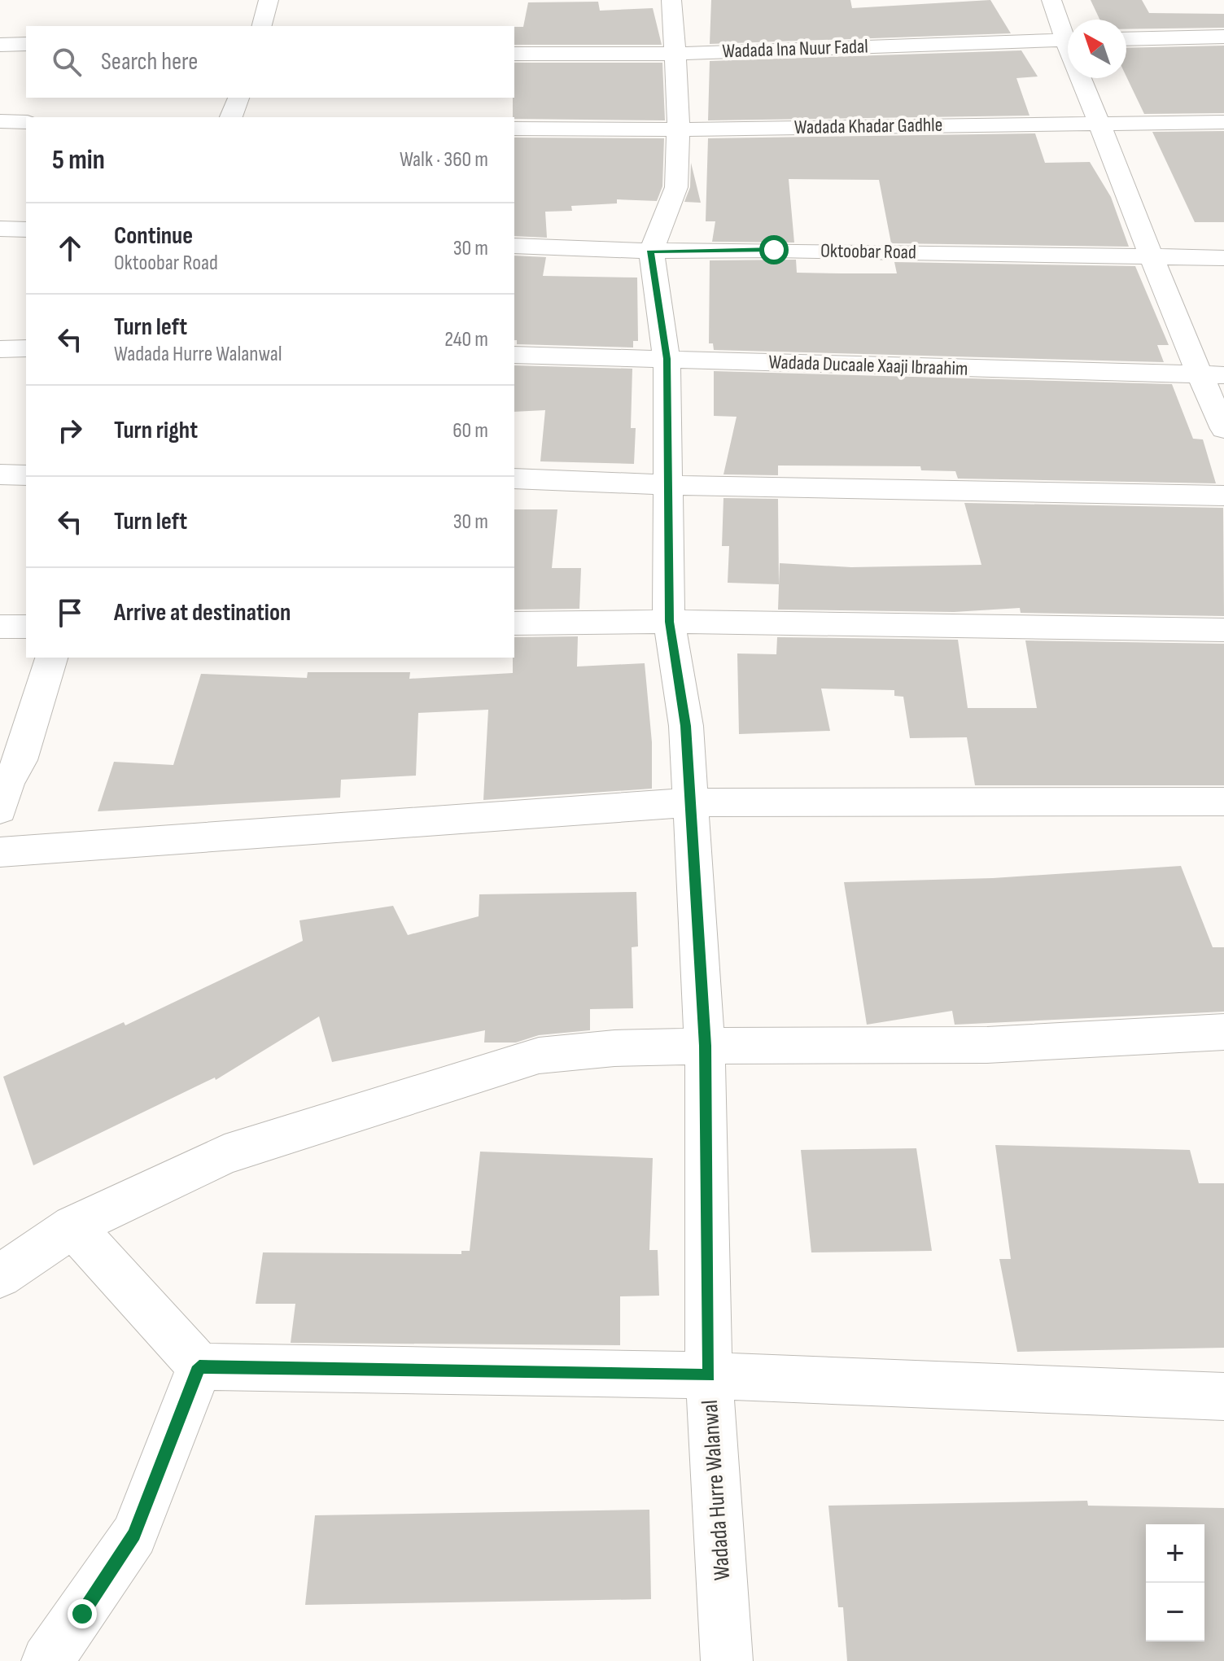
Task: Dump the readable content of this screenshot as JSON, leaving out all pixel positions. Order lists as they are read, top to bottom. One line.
{"streets":{"street":["Wadada Ina Nuur Fadal","Wadada Khadar Gadhle","Oktoobar Road","Wadada Ducaale Xaaji Ibraahim","Wadada Hurre Walanwal"]},"crossings":[["Wadada Ina Nuur Fadal","Wadada Hurre Walanwal"],["Wadada Khadar Gadhle","Wadada Hurre Walanwal"],["Oktoobar Road","Wadada Hurre Walanwal"],["Wadada Ducaale Xaaji Ibraahim","Wadada Hurre Walanwal"]],"north":"top left","page":{"search":"Search here","heading":["5 min","Walk · 360 m"],"list":[["Continue","Oktoobar Road","30 m"],["Turn left","Wadada Hurre Walanwal","240 m"],["Turn right","60 m"],["Turn left","30 m"],"Arrive at destination"],"map_buttons":["+","−"]}}
